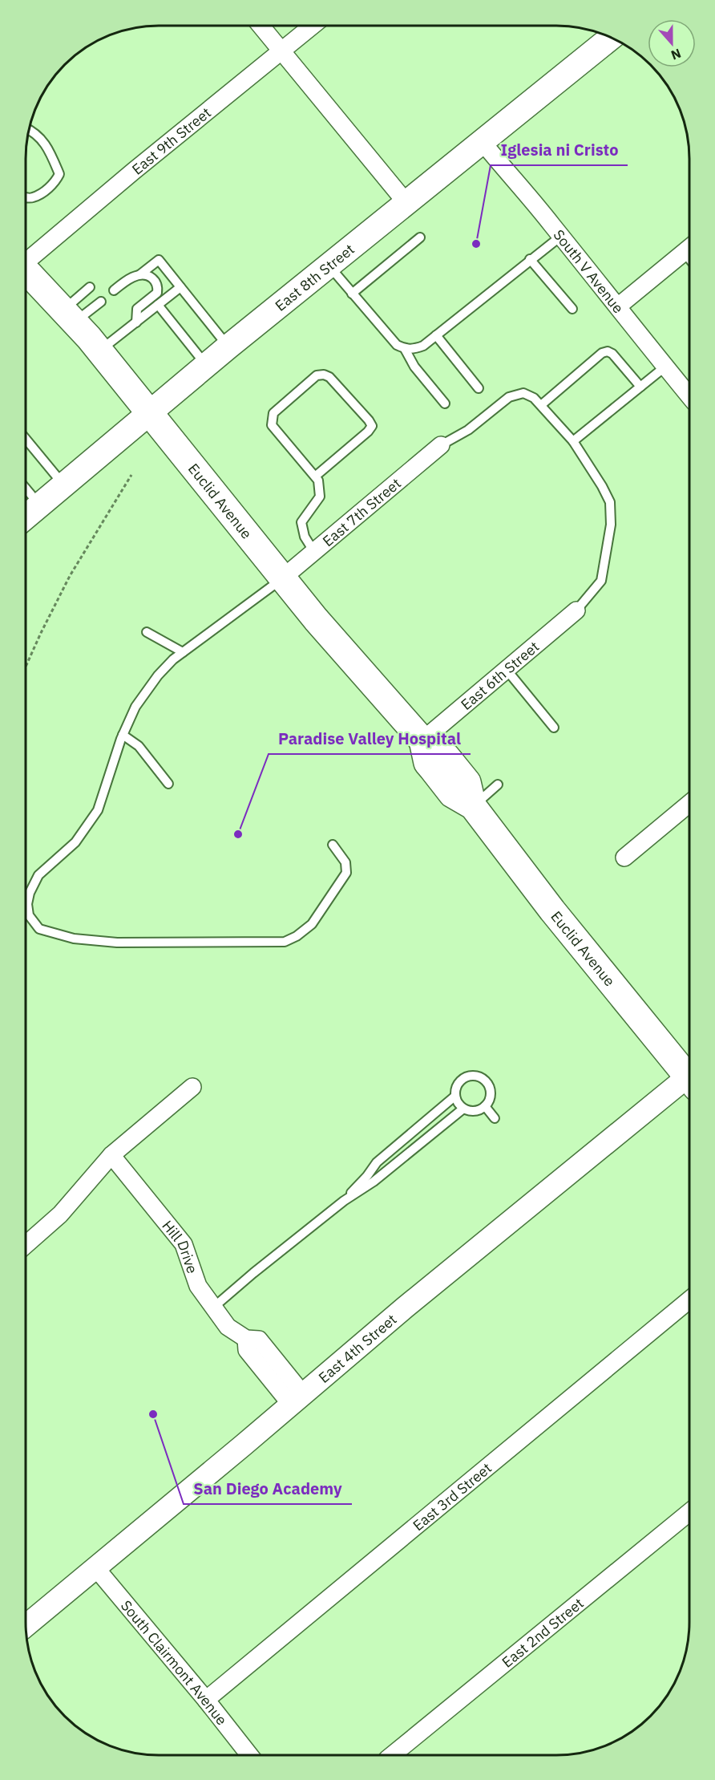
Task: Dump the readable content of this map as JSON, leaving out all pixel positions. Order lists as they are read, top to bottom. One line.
{"streets":{"main road":["East 8th Street","Euclid Avenue"],"street":["East 9th Street","South V Avenue","East 7th Street","East 6th Street","Hill Drive","East 4th Street","East 3rd Street","East 2nd Street","South Clairmont Avenue"]},"crossings":[["South V Avenue","East 8th Street"],["East 8th Street","Euclid Avenue"],["Euclid Avenue","East 7th Street"],["Euclid Avenue","East 6th Street"],["Hill Drive","East 4th Street"],["East 4th Street","South Clairmont Avenue"],["East 3rd Street","South Clairmont Avenue"]],"places":["Iglesia ni Cristo","Paradise Valley Hospital","San Diego Academy"],"north":"bottom"}
